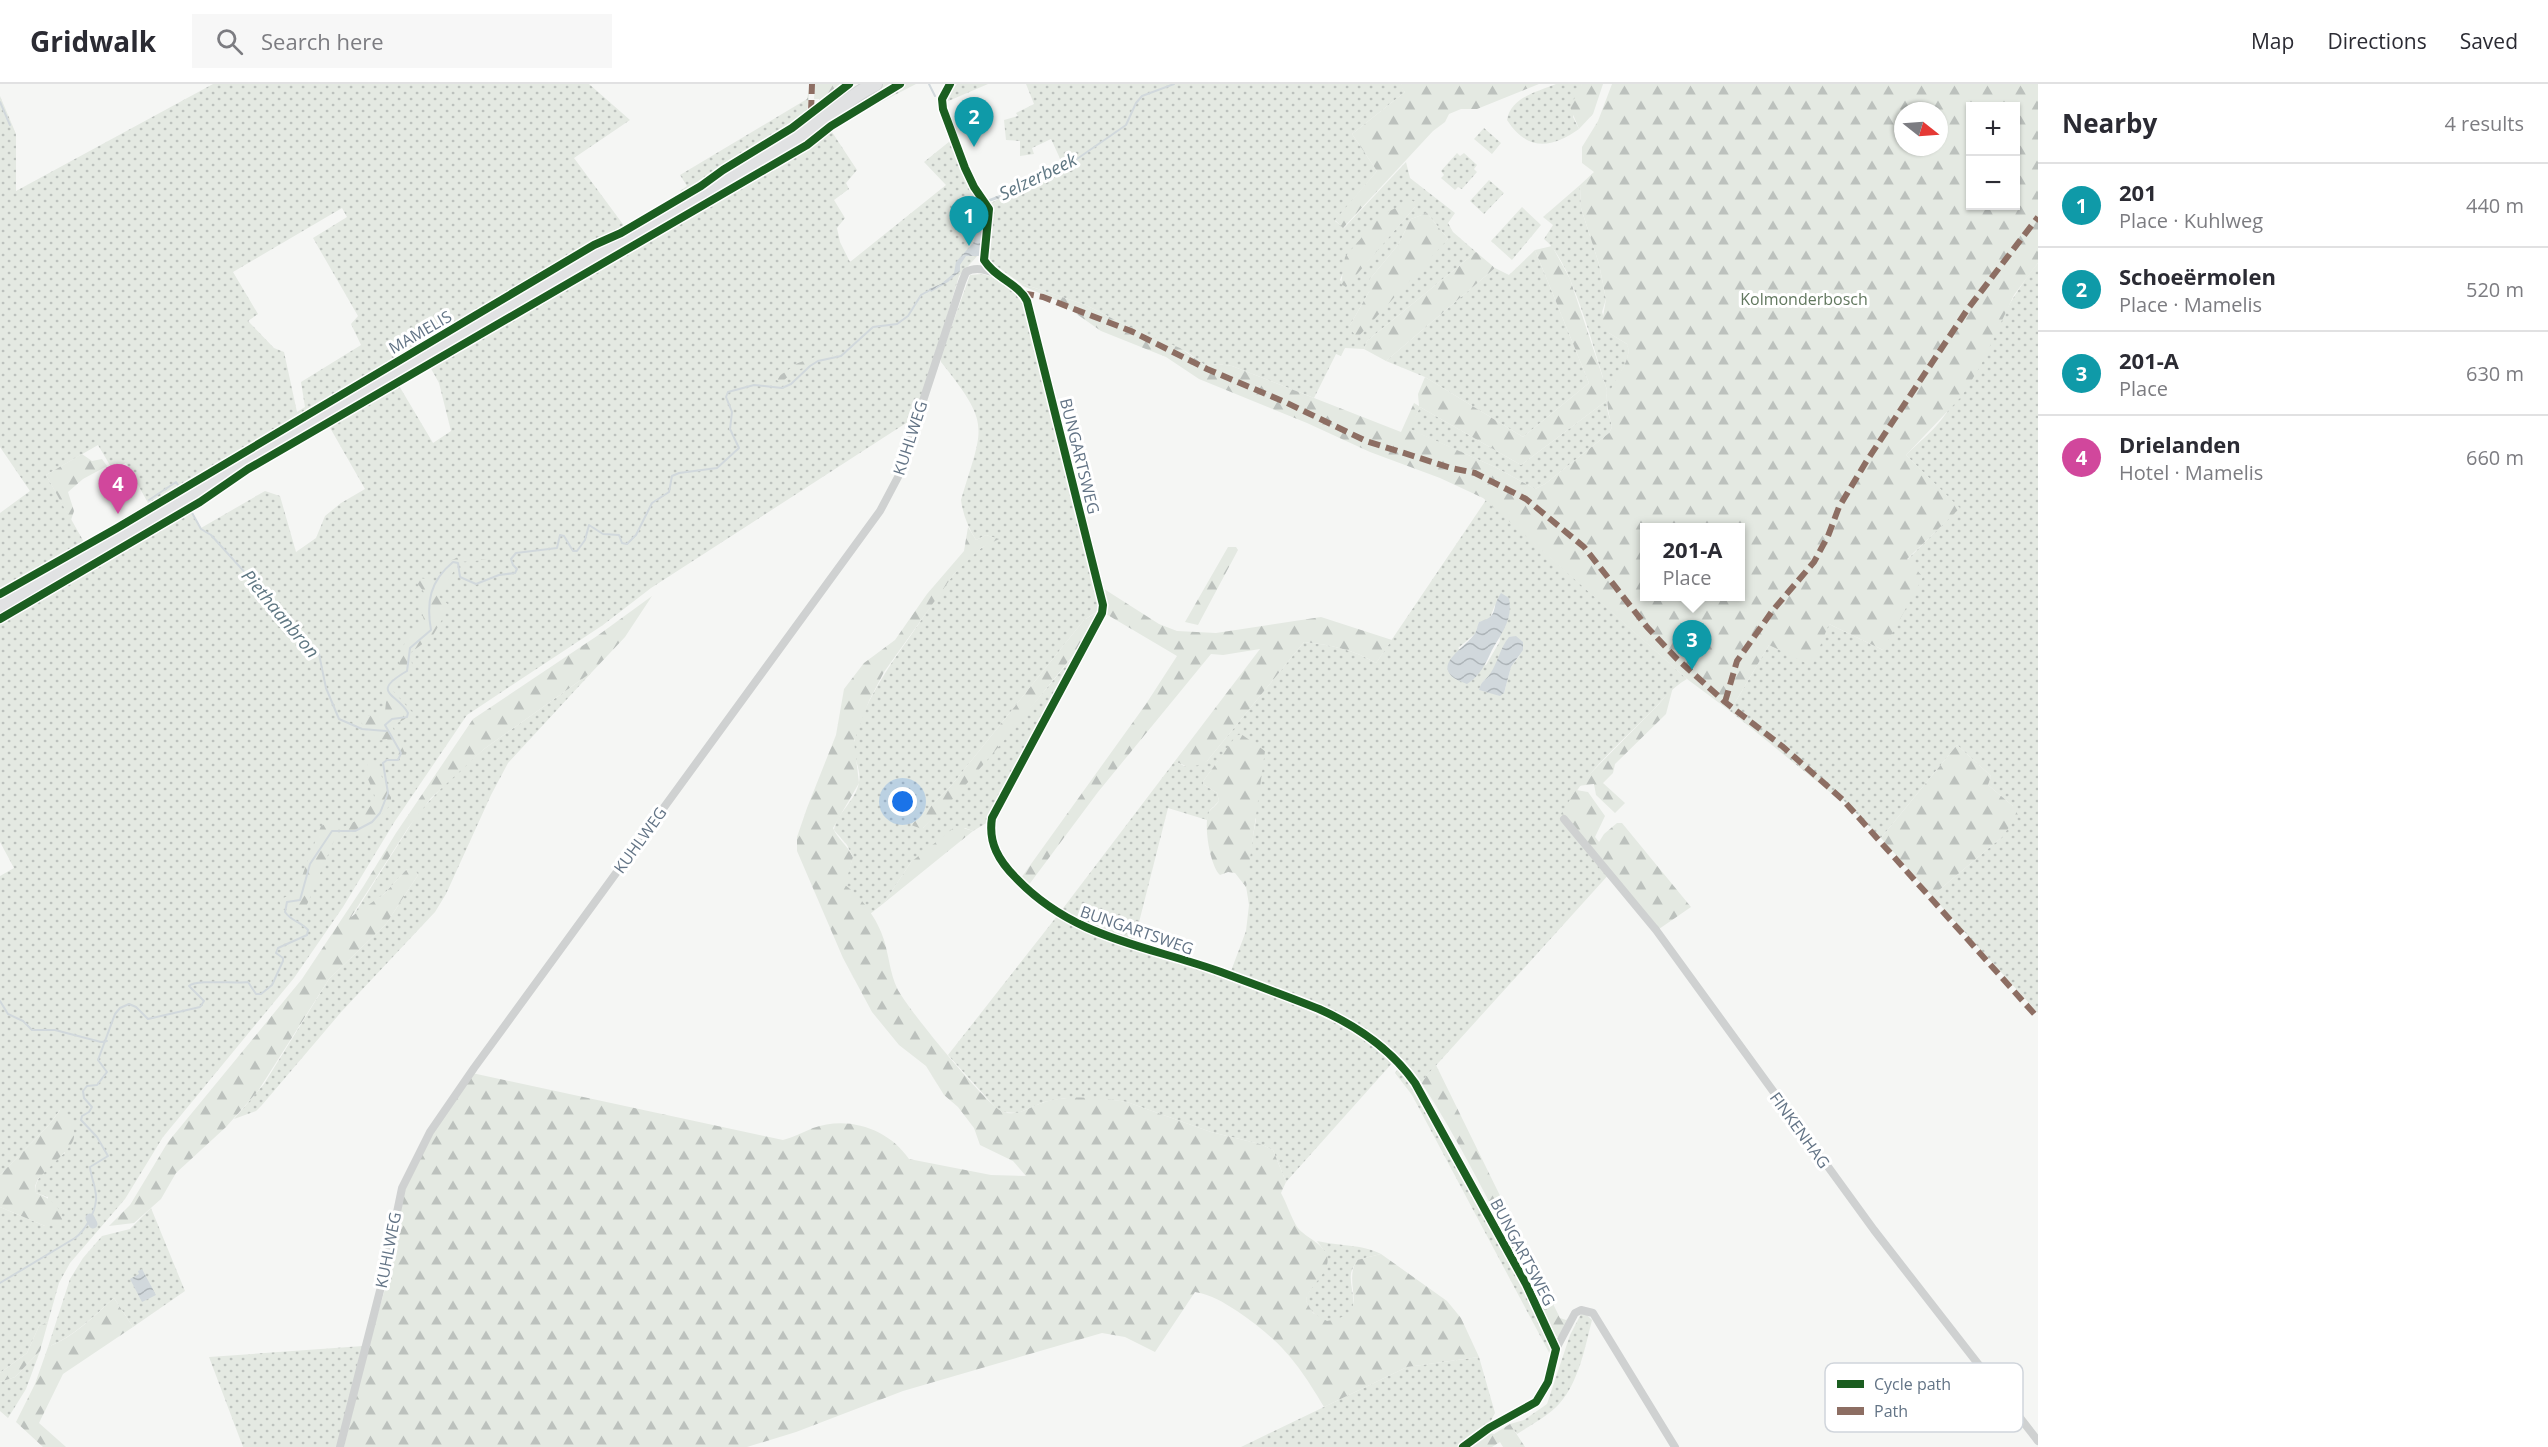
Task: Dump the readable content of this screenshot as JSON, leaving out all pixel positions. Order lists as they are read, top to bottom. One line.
{"streets":{"main road":["MAMELIS"],"street":["KUHLWEG","BUNGARTSWEG","FINKENHAG"]},"crossings":[["KUHLWEG","BUNGARTSWEG"]],"water":["Selzerbeek","Piethaanbron"],"parks":["Kolmonderbosch"],"legend":["Cycle path","Path"],"north":"right","page":{"header":"Gridwalk","search":"Search here","nav":["Map","Directions","Saved"],"heading":["Nearby","4 results"],"pins":["2","1","4","3"],"map_buttons":["+","−"],"list":[{"mark":"1","name":"201","note":"Place · Kuhlweg","value":"440 m"},{"mark":"2","name":"Schoeërmolen","note":"Place · Mamelis","value":"520 m"},{"mark":"3","name":"201-A","note":"Place","value":"630 m"},{"mark":"4","name":"Drielanden","note":"Hotel · Mamelis","value":"660 m"}],"popup":["201-A","Place"]}}
